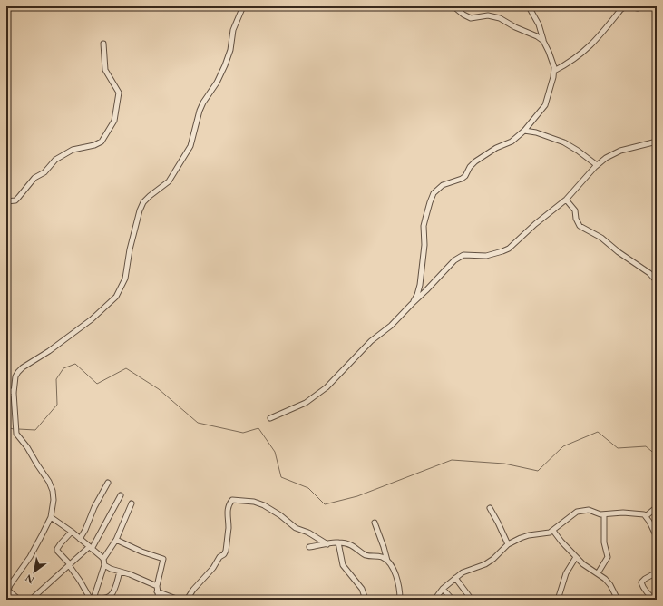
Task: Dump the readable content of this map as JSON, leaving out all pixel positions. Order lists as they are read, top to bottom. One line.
{"north":"bottom left"}
